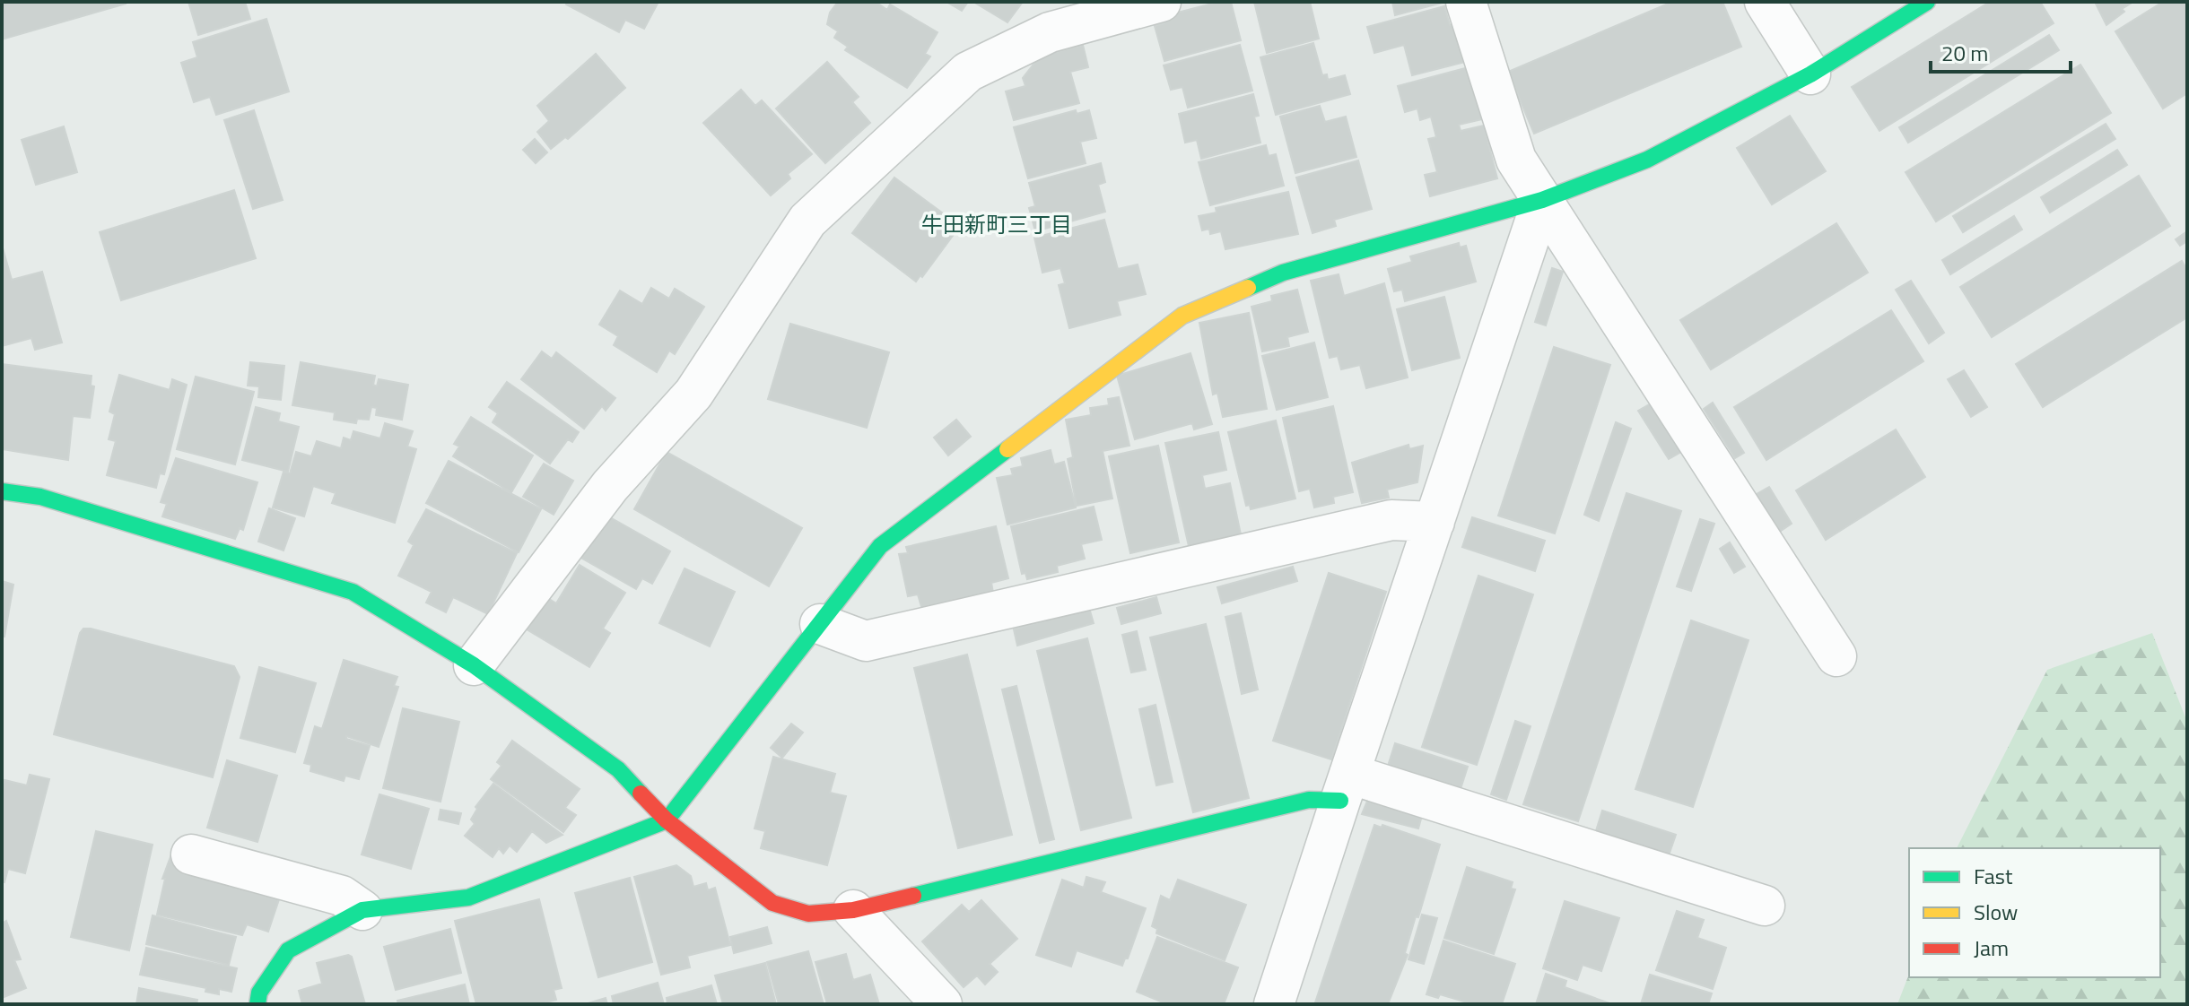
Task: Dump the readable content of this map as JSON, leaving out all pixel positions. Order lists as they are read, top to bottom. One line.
{"districts":["牛田新町三丁目"],"legend":["Fast","Slow","Jam"],"scale_bar":"20 m"}
